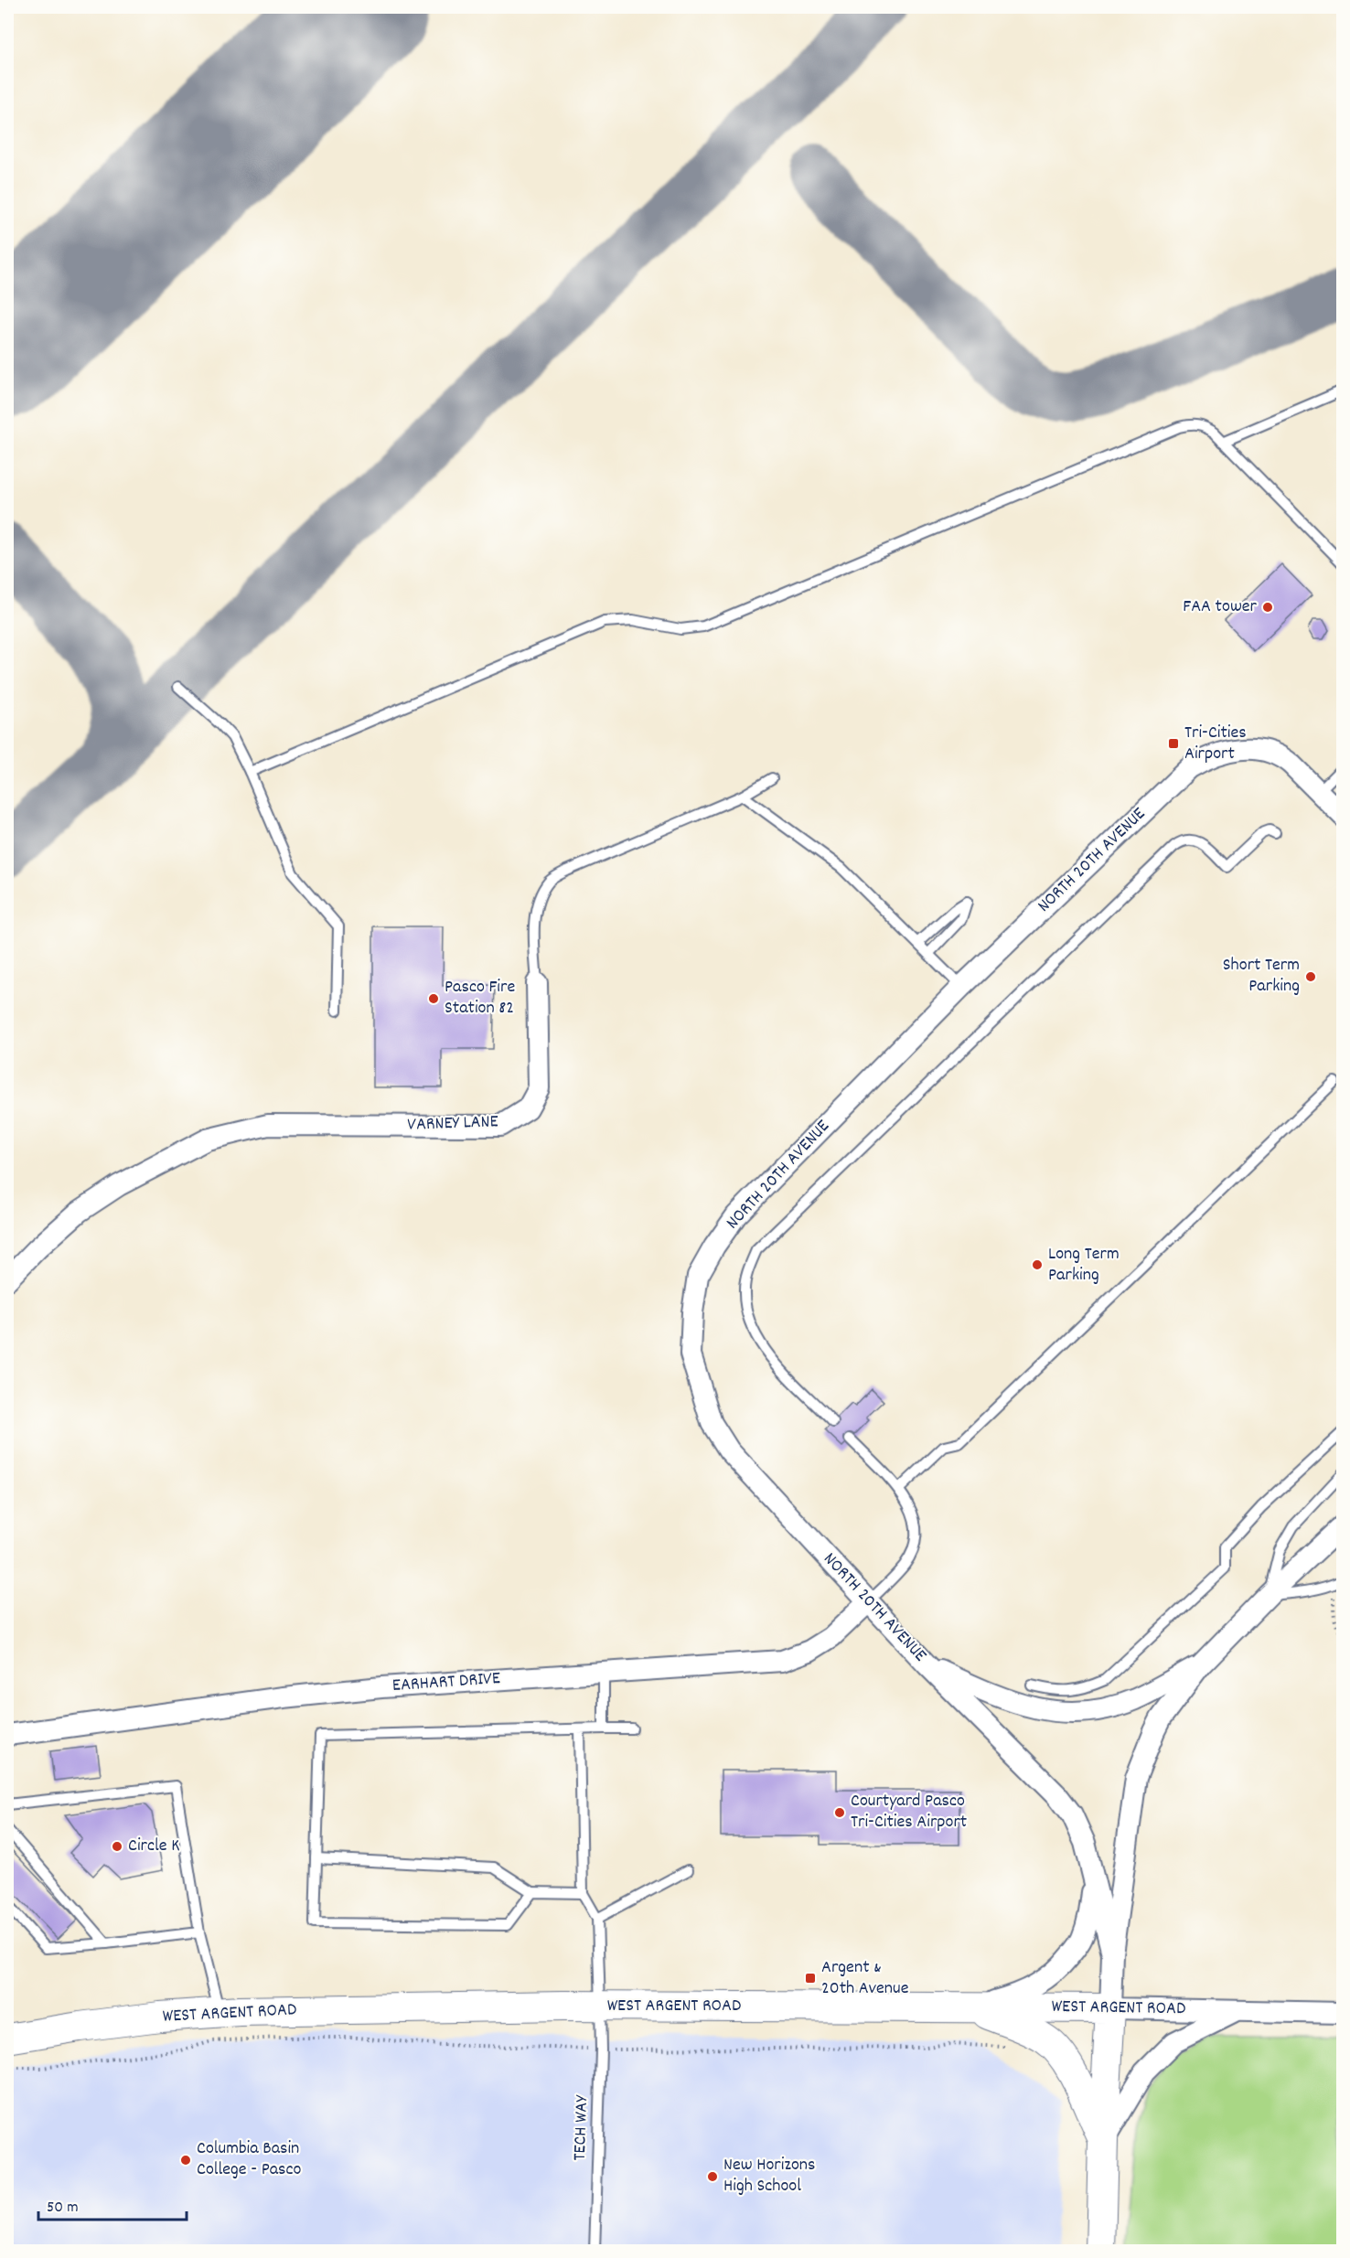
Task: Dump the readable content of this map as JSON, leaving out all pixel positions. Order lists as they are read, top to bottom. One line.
{"streets":{"main road":["WEST ARGENT ROAD"],"street":["NORTH 20TH AVENUE","VARNEY LANE","EARHART DRIVE"],"lane":["TECH WAY"]},"crossings":[["NORTH 20TH AVENUE","EARHART DRIVE"],["NORTH 20TH AVENUE","WEST ARGENT ROAD"],["WEST ARGENT ROAD","TECH WAY"]],"places":{"other":["FAA tower","Short Term Parking","Pasco Fire Station 82","Long Term Parking","Courtyard Pasco Tri-Cities Airport","Circle K","Columbia Basin College - Pasco","New Horizons High School"],"transit":["Tri-Cities Airport","Argent & 20th Avenue"]},"scale_bar":"50 m"}
